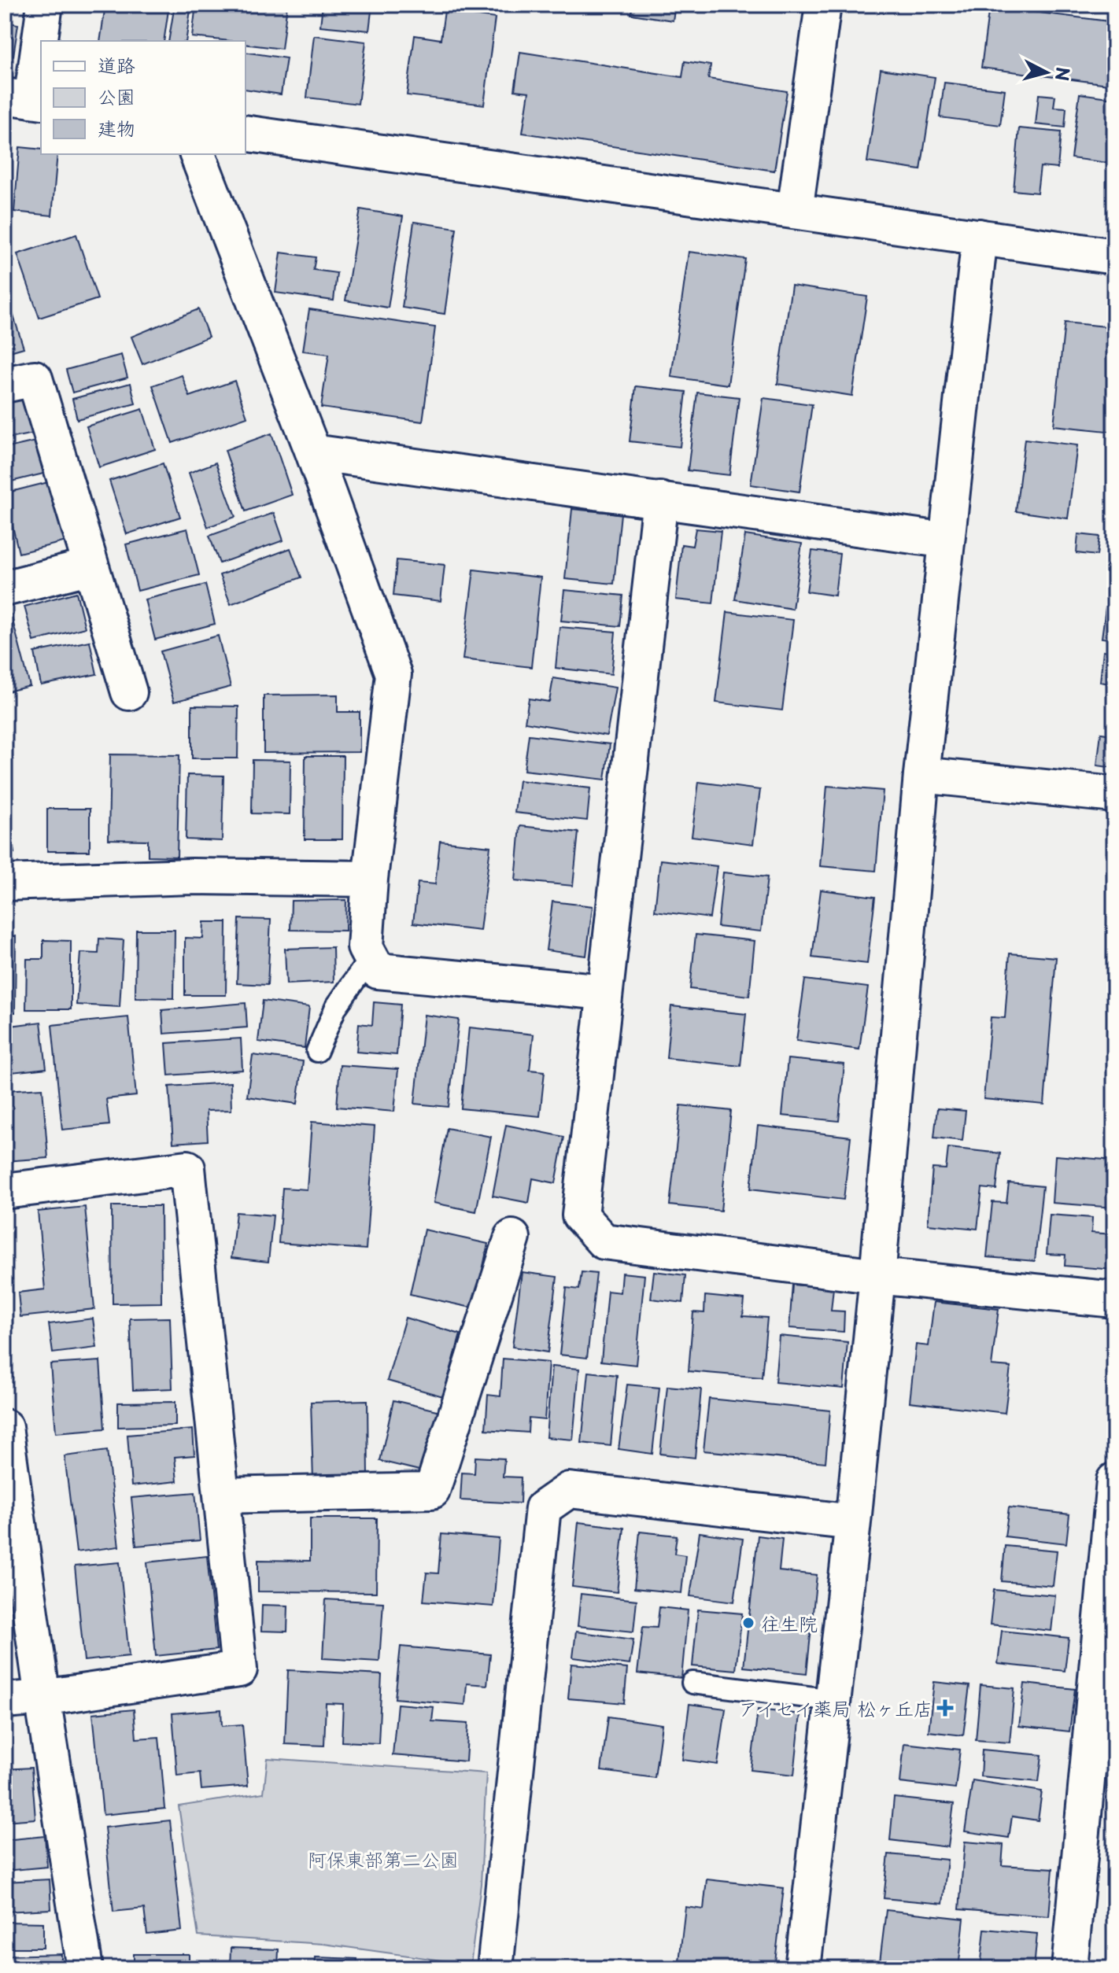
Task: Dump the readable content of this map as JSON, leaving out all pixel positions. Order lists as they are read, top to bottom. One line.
{"parks":["阿保東部第二公園"],"places":{"other":["往生院"],"health":["アイセイ薬局 松ヶ丘店"]},"legend":["道路","公園","建物"],"north":"right"}
